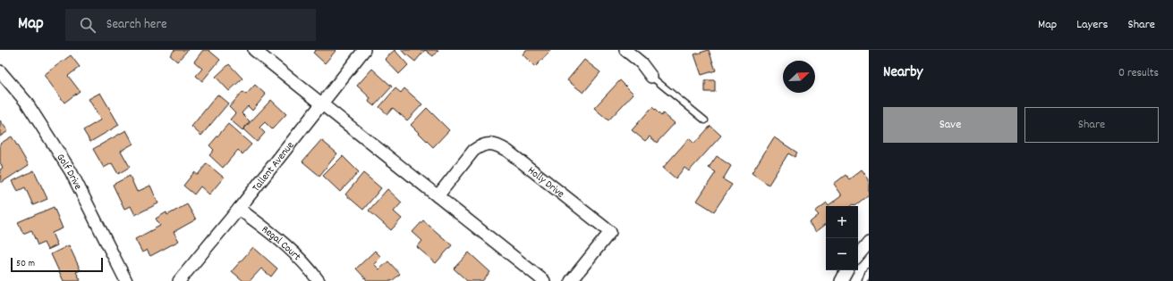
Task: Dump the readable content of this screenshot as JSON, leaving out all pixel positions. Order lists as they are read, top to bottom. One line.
{"streets":{"street":["Tallent Avenue","Golf Drive","Holly Drive","Regal Court"]},"crossings":[["Tallent Avenue","Regal Court"]],"scale_bar":"50 m","north":"top right","page":{"header":"Map","search":"Search here","nav":["Map","Layers","Share"],"heading":["Nearby","0 results"],"buttons":["Save","Share"],"map_buttons":["+","−"],"scale":"50 m"}}
